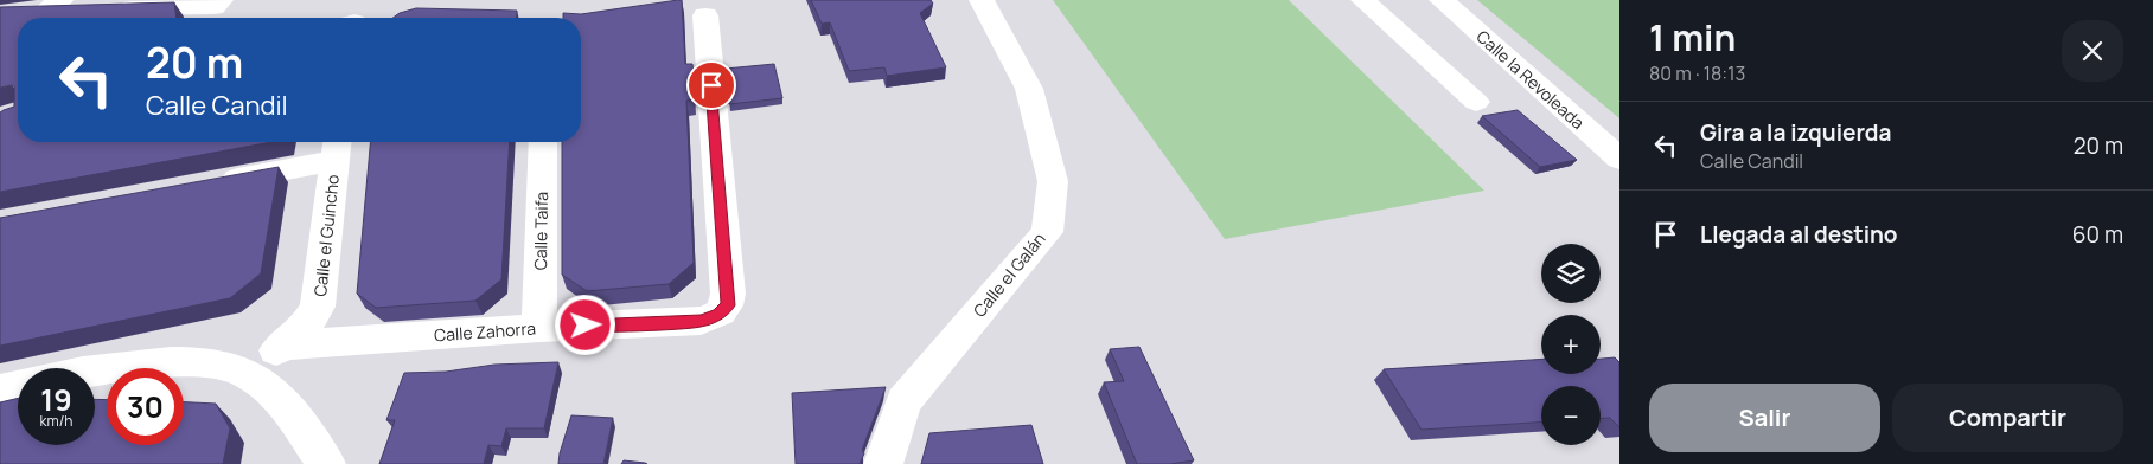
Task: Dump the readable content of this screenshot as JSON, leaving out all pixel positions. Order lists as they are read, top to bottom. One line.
{"streets":{"street":["Calle la Revoleada","Calle Taifa","Calle el Guincho","Calle el Galán","Calle Zahorra"]},"crossings":[["Calle Taifa","Calle Zahorra"],["Calle el Guincho","Calle Zahorra"]],"page":{"heading":["1 min","80 m · 18:13"],"turn":["20 m","Calle Candil"],"list":[{"name":"Gira a la izquierda","note":"Calle Candil","value":"20 m"},{"name":"Llegada al destino","value":"60 m"}],"map_buttons":["+","−"],"speed":"19 km/h","limit":"30","buttons":["Salir","Compartir"]}}
